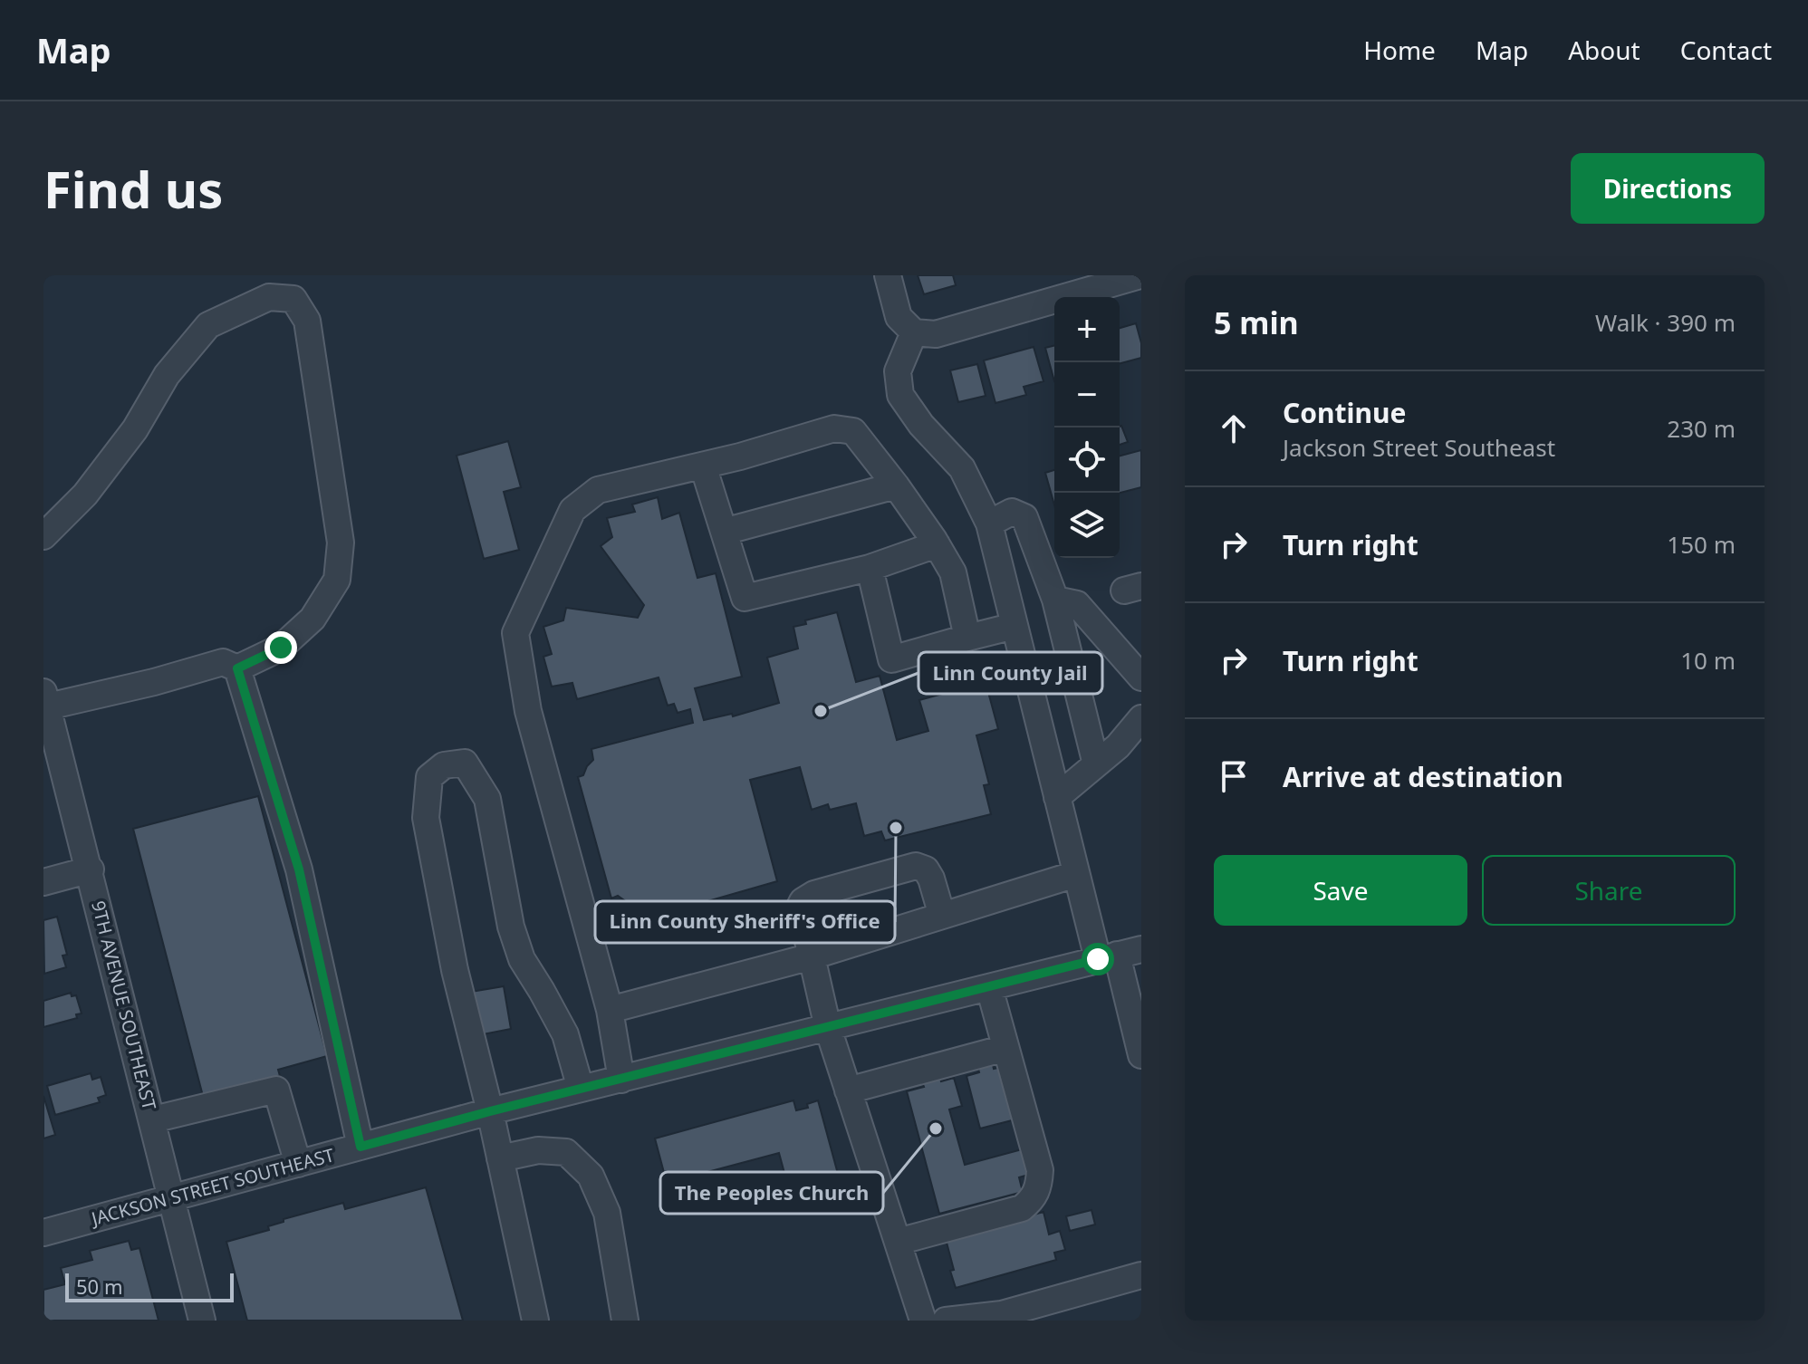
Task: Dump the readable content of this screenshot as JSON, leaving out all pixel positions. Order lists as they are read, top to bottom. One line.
{"streets":{"street":["9TH AVENUE SOUTHEAST","JACKSON STREET SOUTHEAST"]},"crossings":[["9TH AVENUE SOUTHEAST","JACKSON STREET SOUTHEAST"]],"places":["Linn County Jail","Linn County Sheriff's Office","The Peoples Church"],"scale_bar":"50 m","page":{"header":"Map","nav":["Home","Map","About","Contact"],"buttons":["Directions",["Save","Share"]],"title":"Find us","heading":["5 min","Walk · 390 m"],"map_buttons":["+","−"],"list":[["Continue","Jackson Street Southeast","230 m"],["Turn right","150 m"],["Turn right","10 m"],"Arrive at destination"],"scale":"50 m"}}
